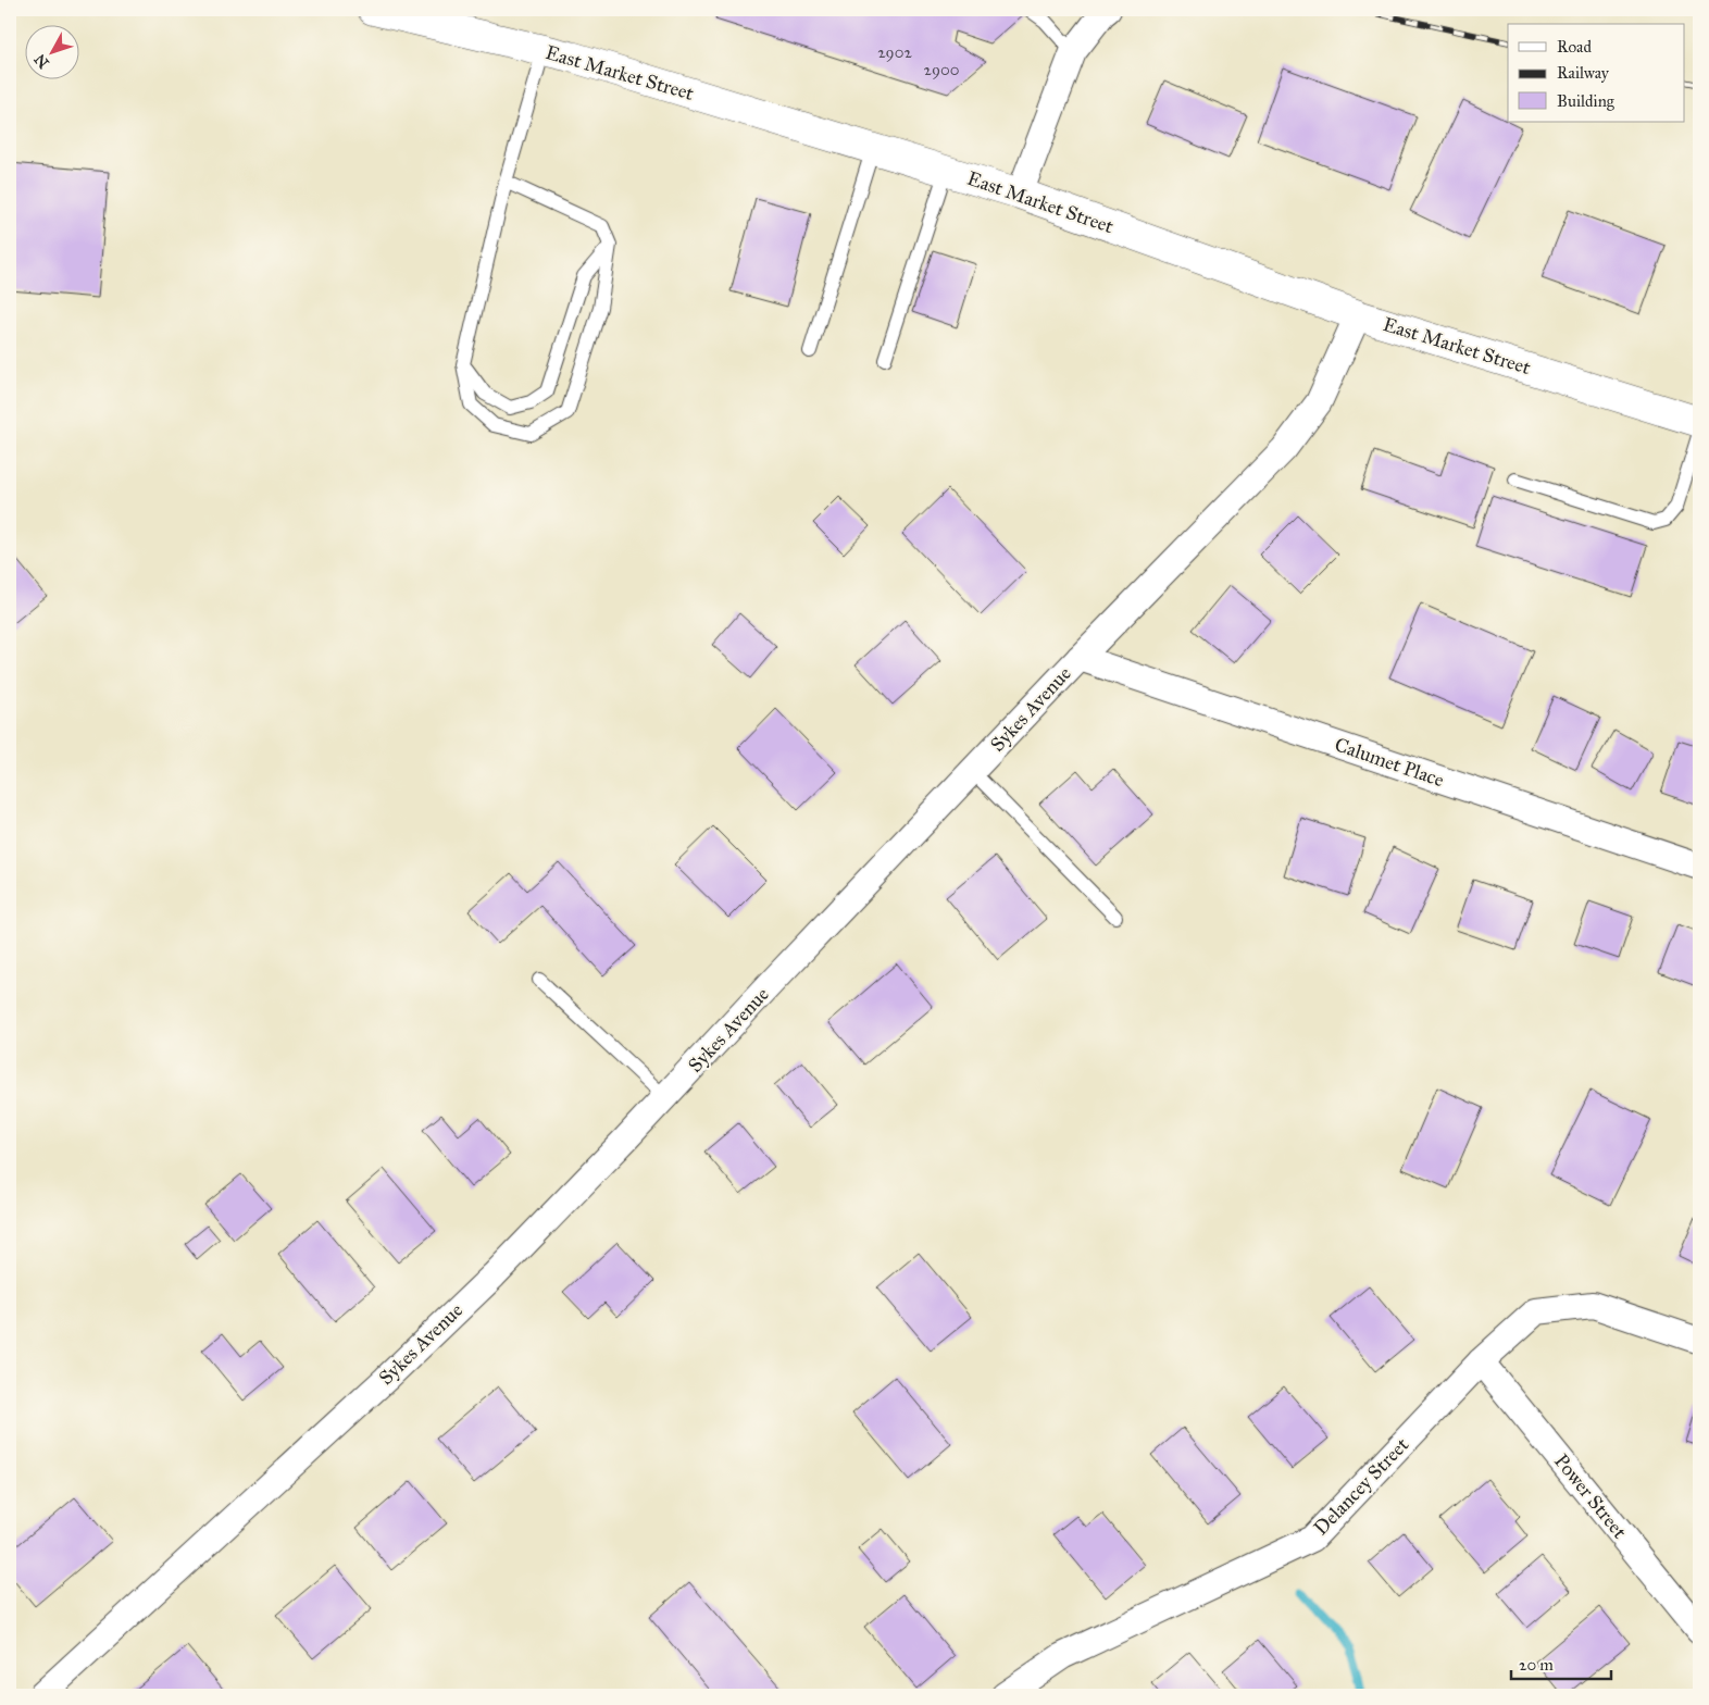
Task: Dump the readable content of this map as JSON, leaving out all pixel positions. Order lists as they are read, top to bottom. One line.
{"streets":{"main road":["East Market Street"],"street":["Sykes Avenue","Calumet Place","Delancey Street","Power Street"]},"crossings":[["East Market Street","Sykes Avenue"],["Sykes Avenue","Calumet Place"],["Delancey Street","Power Street"]],"house_numbers":["2902","2900"],"legend":["Road","Railway","Building"],"scale_bar":"20 m","north":"bottom left"}
